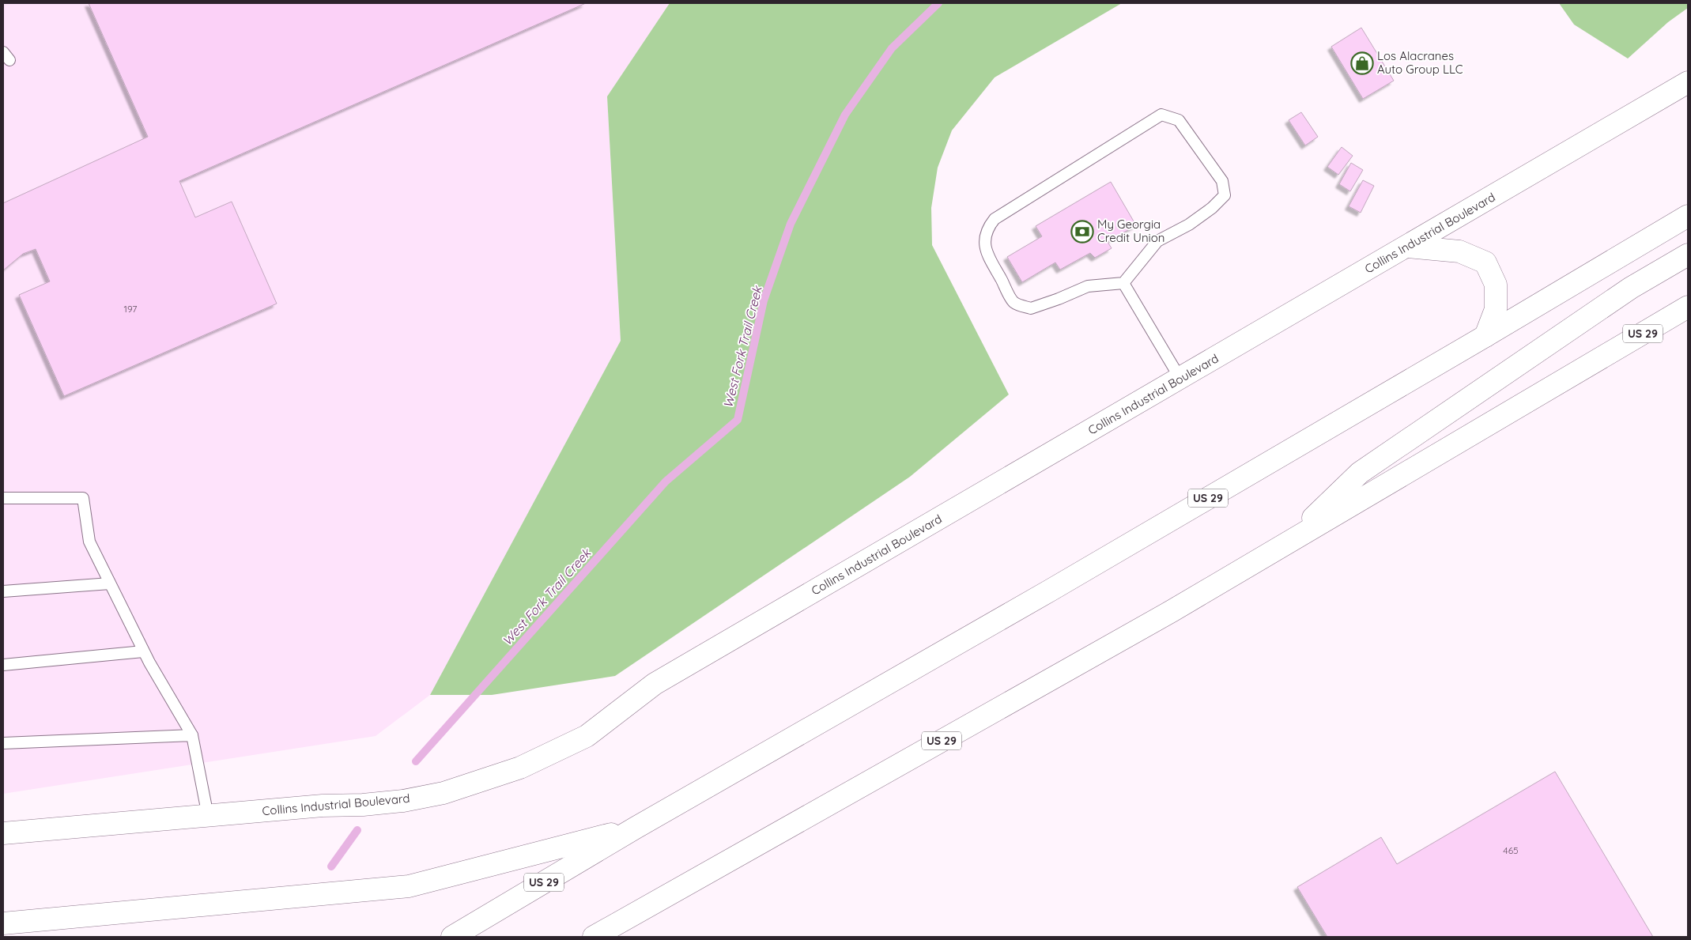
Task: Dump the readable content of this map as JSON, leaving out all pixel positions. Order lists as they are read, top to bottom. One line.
{"streets":{"main road":["Collins Industrial Boulevard","US 29"]},"water":["West Fork Trail Creek"],"places":{"shop":["Los Alacranes Auto Group LLC"],"bank":["My Georgia Credit Union"]},"house_numbers":["197","465"]}
